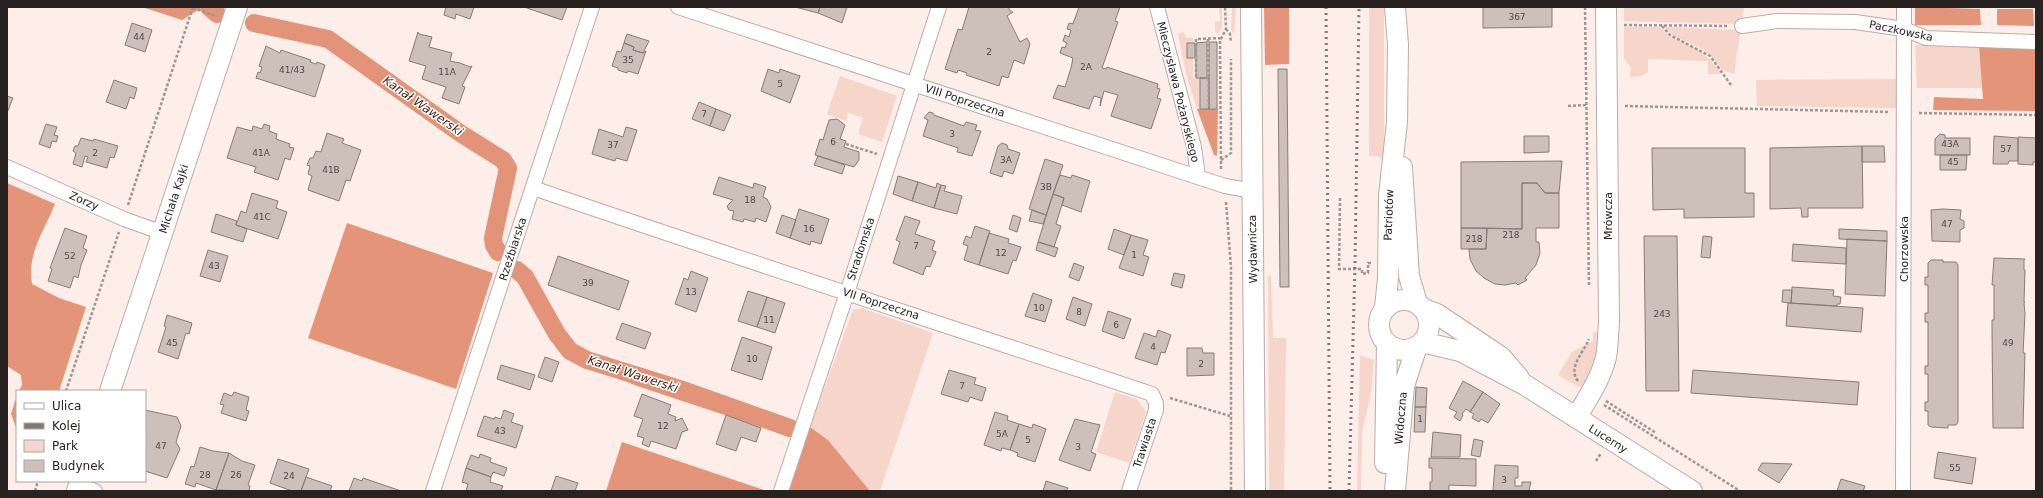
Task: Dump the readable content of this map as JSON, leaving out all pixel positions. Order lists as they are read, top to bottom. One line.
{"streets":{"main road":["Michała Kajki","Patriotów","Mrówcza","Wydawnicza","Widoczna","Lucerny"],"street":["Paczkowska","Mieczysława Pożaryskiego","VIII Poprzeczna","Zorzy","Rzeźbiarska","Stradomska","Chorzowska","VII Poprzeczna","Trawiasta"]},"crossings":[["Paczkowska","Chorzowska"],["Mieczysława Pożaryskiego","VIII Poprzeczna"],["VIII Poprzeczna","Stradomska"],["VIII Poprzeczna","Wydawnicza"],["Michała Kajki","Zorzy"],["Patriotów","Widoczna"],["Patriotów","Lucerny"],["Mrówcza","Lucerny"],["Rzeźbiarska","VII Poprzeczna"],["Stradomska","VII Poprzeczna"],["VII Poprzeczna","Trawiasta"],["Widoczna","Lucerny"]],"water":["Kanał Wawerski"],"house_numbers":["367","44","2","35","2A","41/43","11A","5","7","3","6","43A","37","57","2","41A","3A","45","41B","3B","18","41C","47","16","218","218","7","12","1","52","43","39","13","10","8","243","11","6","45","49","4","10","2","7","1","12","43","5A","5","47","3","55","28","26","24","3"],"legend":["Ulica","Kolej","Park","Budynek"]}
